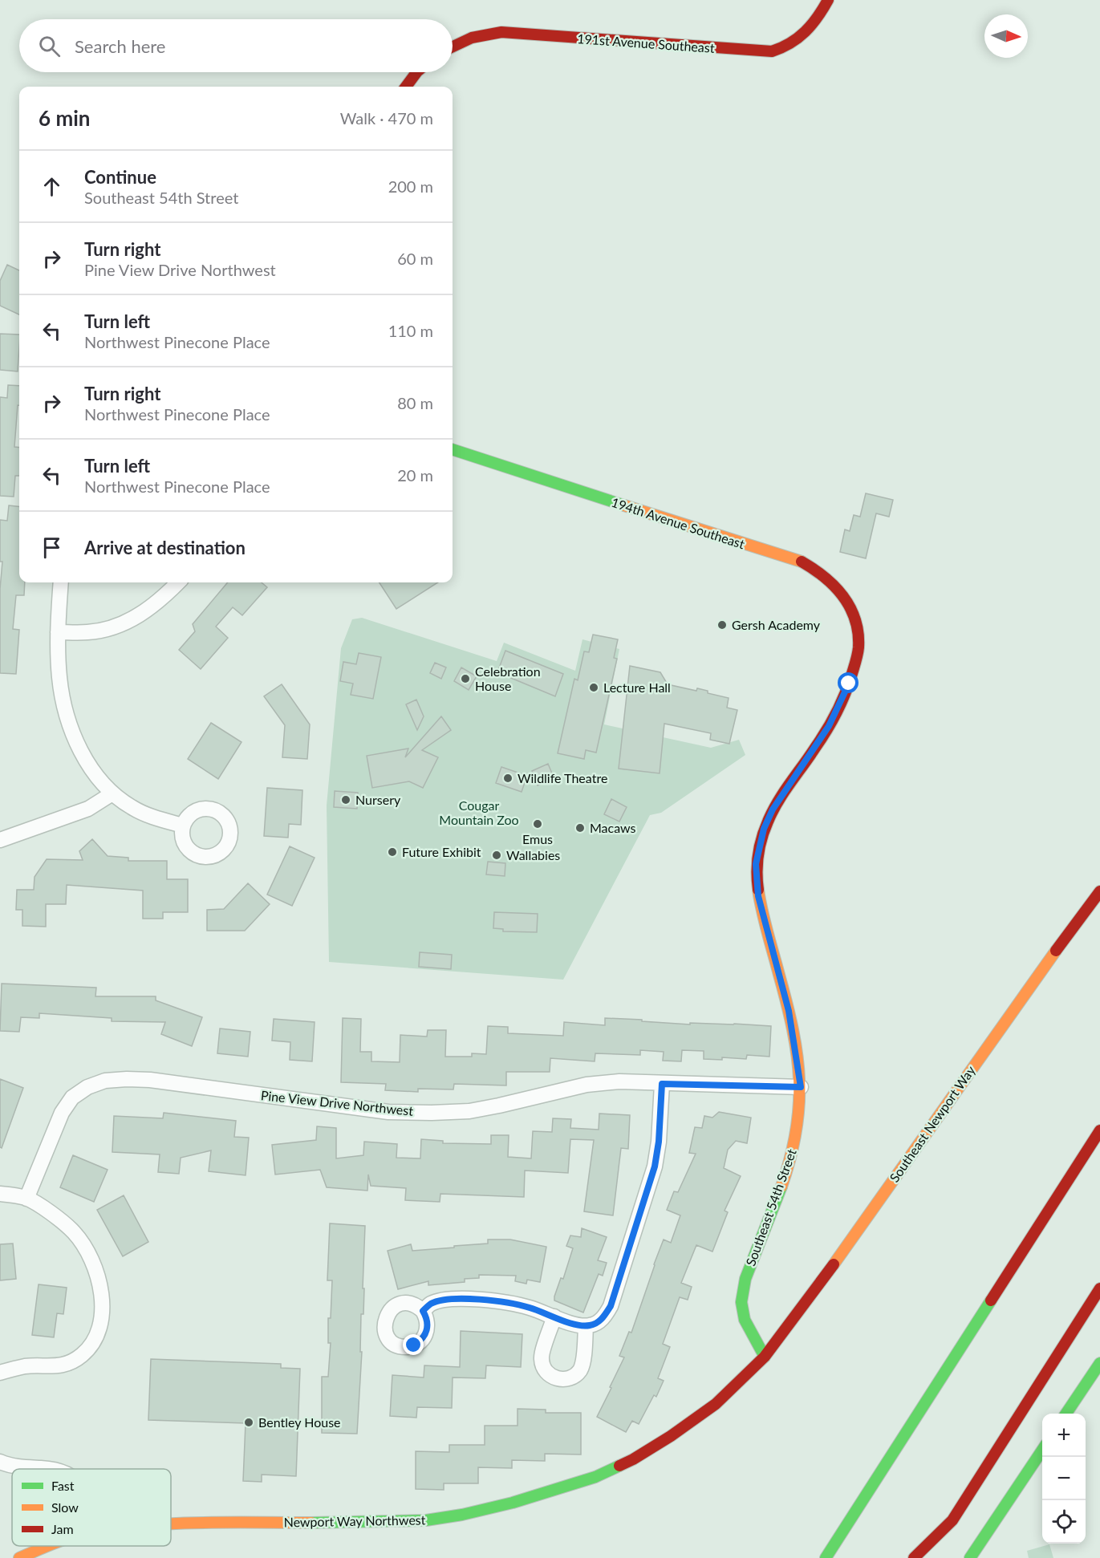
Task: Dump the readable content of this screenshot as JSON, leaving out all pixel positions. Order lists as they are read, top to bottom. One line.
{"streets":{"main road":["191st Avenue Southeast","194th Avenue Southeast","Southeast Newport Way","Southeast 54th Street","Newport Way Northwest"],"street":["Pine View Drive Northwest"]},"crossings":[["194th Avenue Southeast","Southeast 54th Street"],["Pine View Drive Northwest","Southeast 54th Street"],["Southeast Newport Way","Southeast 54th Street"],["Southeast Newport Way","Newport Way Northwest"],["Southeast 54th Street","Newport Way Northwest"]],"parks":["Cougar Mountain Zoo"],"places":["Gersh Academy","Celebration House","Lecture Hall","Wildlife Theatre","Nursery","Emus","Macaws","Future Exhibit","Wallabies","Bentley House"],"legend":["Fast","Slow","Jam"],"north":"right","page":{"search":"Search here","heading":["6 min","Walk · 470 m"],"list":[["Continue","Southeast 54th Street","200 m"],["Turn right","Pine View Drive Northwest","60 m"],["Turn left","Northwest Pinecone Place","110 m"],["Turn right","Northwest Pinecone Place","80 m"],["Turn left","Northwest Pinecone Place","20 m"],"Arrive at destination"],"map_buttons":["+","−"]}}
